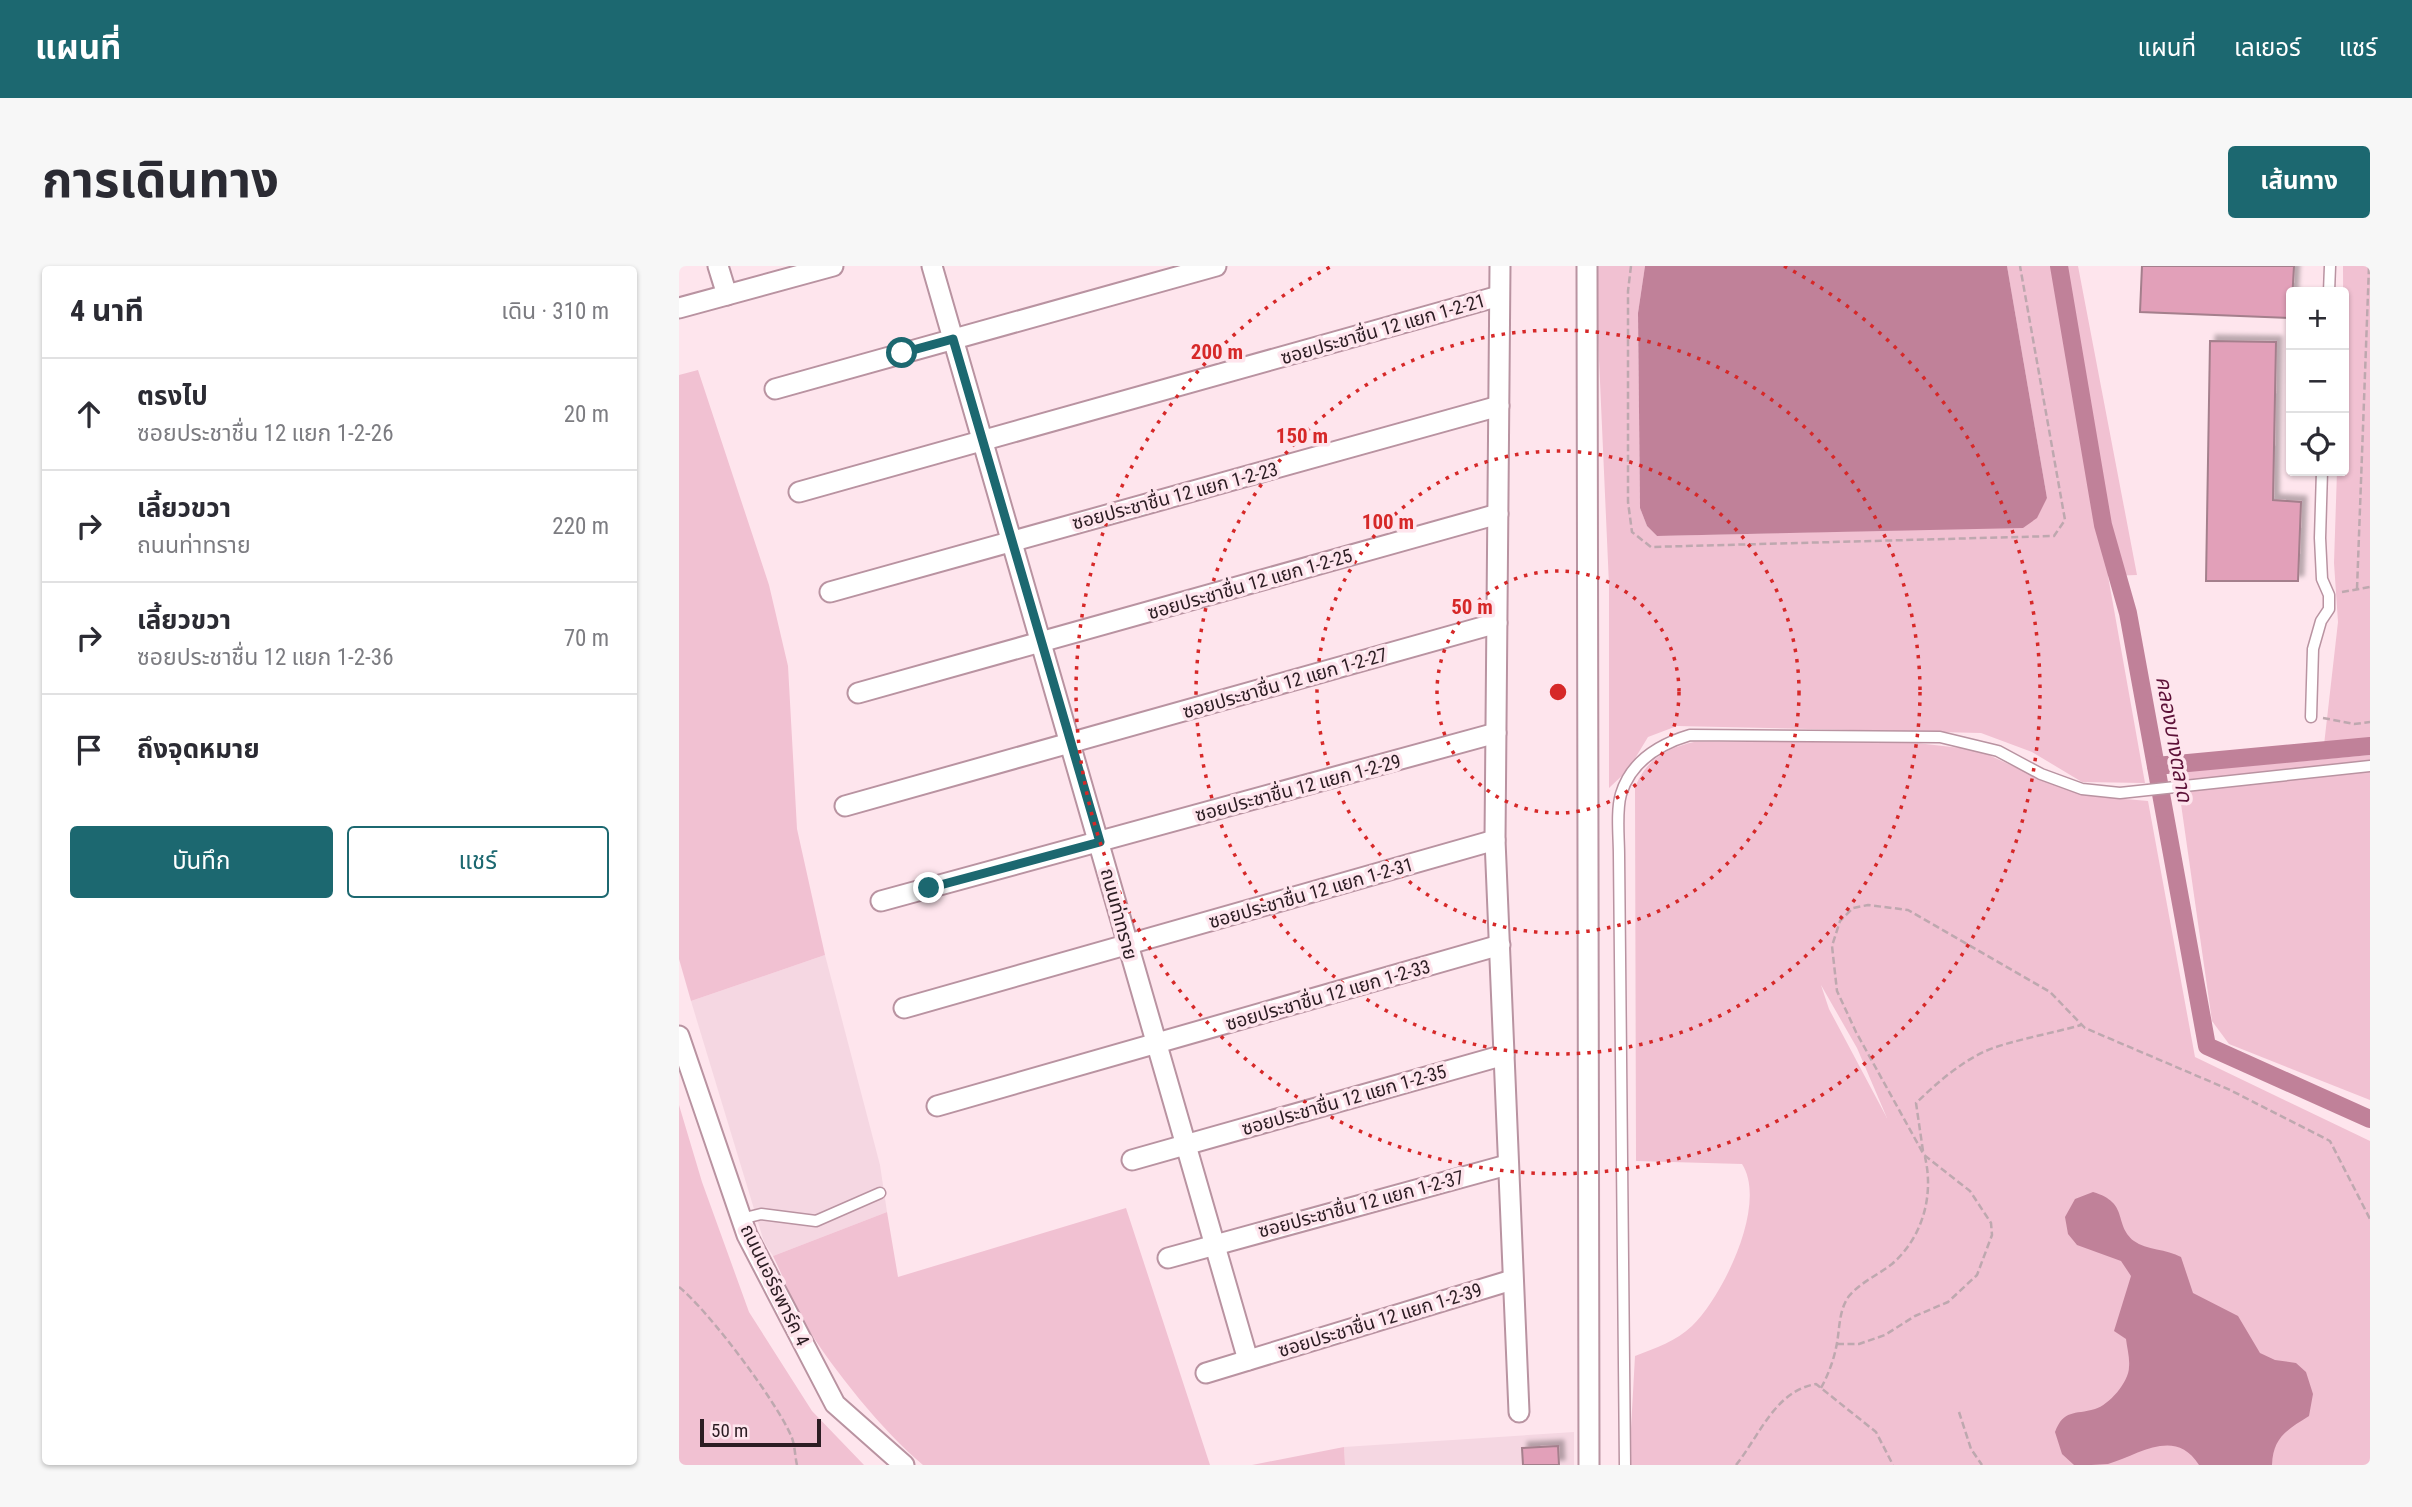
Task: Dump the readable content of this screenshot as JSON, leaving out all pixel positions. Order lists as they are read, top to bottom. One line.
{"streets":{"street":["ซอยประชาชื่น 12 แยก 1-2-21","ซอยประชาชื่น 12 แยก 1-2-23","ซอยประชาชื่น 12 แยก 1-2-25","ซอยประชาชื่น 12 แยก 1-2-27","ซอยประชาชื่น 12 แยก 1-2-29","ซอยประชาชื่น 12 แยก 1-2-31","ถนนท่าทราย","ซอยประชาชื่น 12 แยก 1-2-33","ซอยประชาชื่น 12 แยก 1-2-35","ซอยประชาชื่น 12 แยก 1-2-37","ถนนนอร์ธพาร์ค 4","ซอยประชาชื่น 12 แยก 1-2-39"]},"crossings":[["ซอยประชาชื่น 12 แยก 1-2-21","ถนนท่าทราย"],["ซอยประชาชื่น 12 แยก 1-2-23","ถนนท่าทราย"],["ซอยประชาชื่น 12 แยก 1-2-25","ถนนท่าทราย"],["ซอยประชาชื่น 12 แยก 1-2-27","ถนนท่าทราย"],["ซอยประชาชื่น 12 แยก 1-2-29","ถนนท่าทราย"],["ซอยประชาชื่น 12 แยก 1-2-31","ถนนท่าทราย"],["ถนนท่าทราย","ซอยประชาชื่น 12 แยก 1-2-33"],["ถนนท่าทราย","ซอยประชาชื่น 12 แยก 1-2-35"],["ถนนท่าทราย","ซอยประชาชื่น 12 แยก 1-2-37"],["ถนนท่าทราย","ซอยประชาชื่น 12 แยก 1-2-39"]],"water":["คลองบางตลาด"],"scale_bar":"50 m","page":{"header":"แผนที่","nav":["แผนที่","เลเยอร์","แชร์"],"title":"การเดินทาง","buttons":["เส้นทาง",["บันทึก","แชร์"]],"heading":["4 นาที","เดิน · 310 m"],"map_buttons":["+","−"],"list":[["ตรงไป","ซอยประชาชื่น 12 แยก 1-2-26","20 m"],["เลี้ยวขวา","ถนนท่าทราย","220 m"],["เลี้ยวขวา","ซอยประชาชื่น 12 แยก 1-2-36","70 m"],"ถึงจุดหมาย"],"scale":"50 m"},"rings":["200 m","150 m","100 m","50 m"]}
